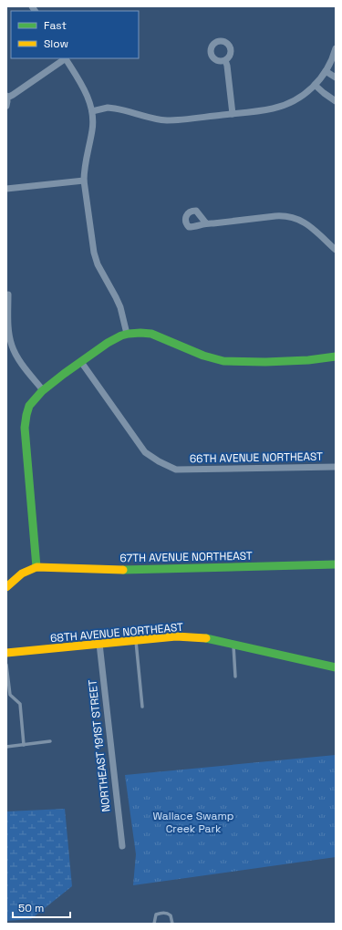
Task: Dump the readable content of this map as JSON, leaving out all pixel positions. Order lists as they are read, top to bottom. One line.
{"streets":{"street":["66TH AVENUE NORTHEAST","67TH AVENUE NORTHEAST","68TH AVENUE NORTHEAST","NORTHEAST 191ST STREET"]},"crossings":[["68TH AVENUE NORTHEAST","NORTHEAST 191ST STREET"]],"parks":["Wallace Swamp Creek Park"],"legend":["Fast","Slow"],"scale_bar":"50 m"}
